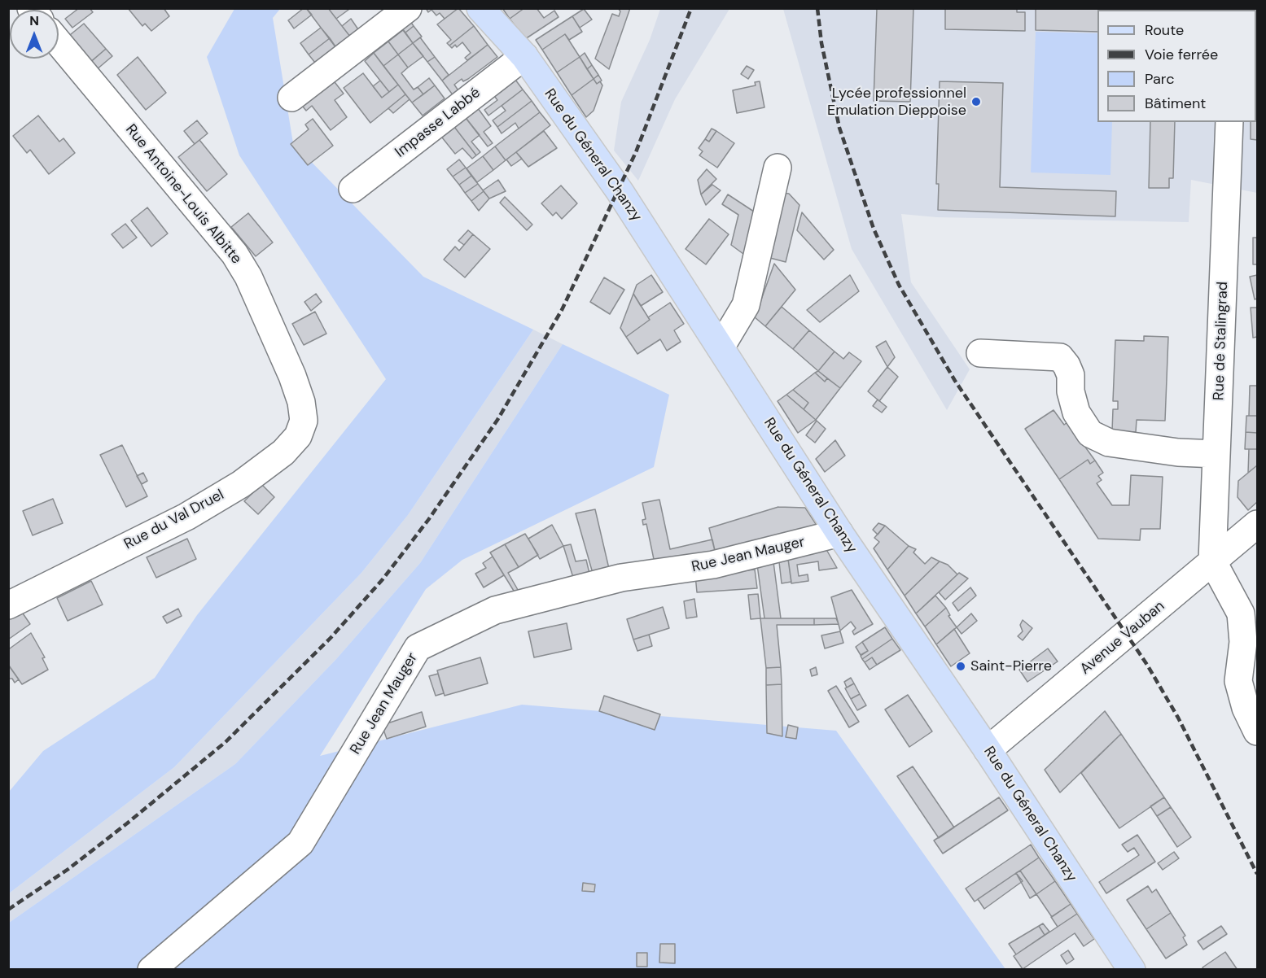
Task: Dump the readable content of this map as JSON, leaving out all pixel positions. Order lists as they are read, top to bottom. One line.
{"streets":{"main road":["Rue du Géneral Chanzy"],"street":["Impasse Labbé","Rue Antoine-Louis Albitte","Rue de Stalingrad","Rue du Val Druel","Rue Jean Mauger","Avenue Vauban"]},"crossings":[["Impasse Labbé","Rue du Géneral Chanzy"],["Rue du Géneral Chanzy","Rue Jean Mauger"],["Rue du Géneral Chanzy","Avenue Vauban"],["Rue Antoine-Louis Albitte","Rue du Val Druel"],["Rue de Stalingrad","Avenue Vauban"]],"places":["Lycée professionnel Emulation Dieppoise","Saint-Pierre"],"legend":["Route","Voie ferrée","Parc","Bâtiment"],"north":"top"}
